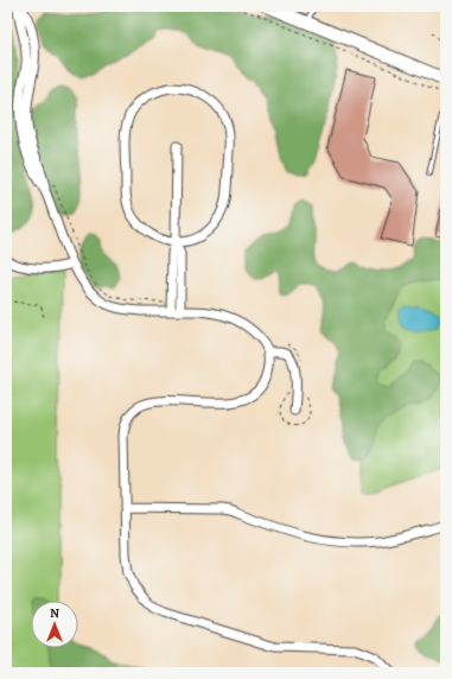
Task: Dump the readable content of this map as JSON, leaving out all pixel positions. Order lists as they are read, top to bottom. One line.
{"north":"top"}
